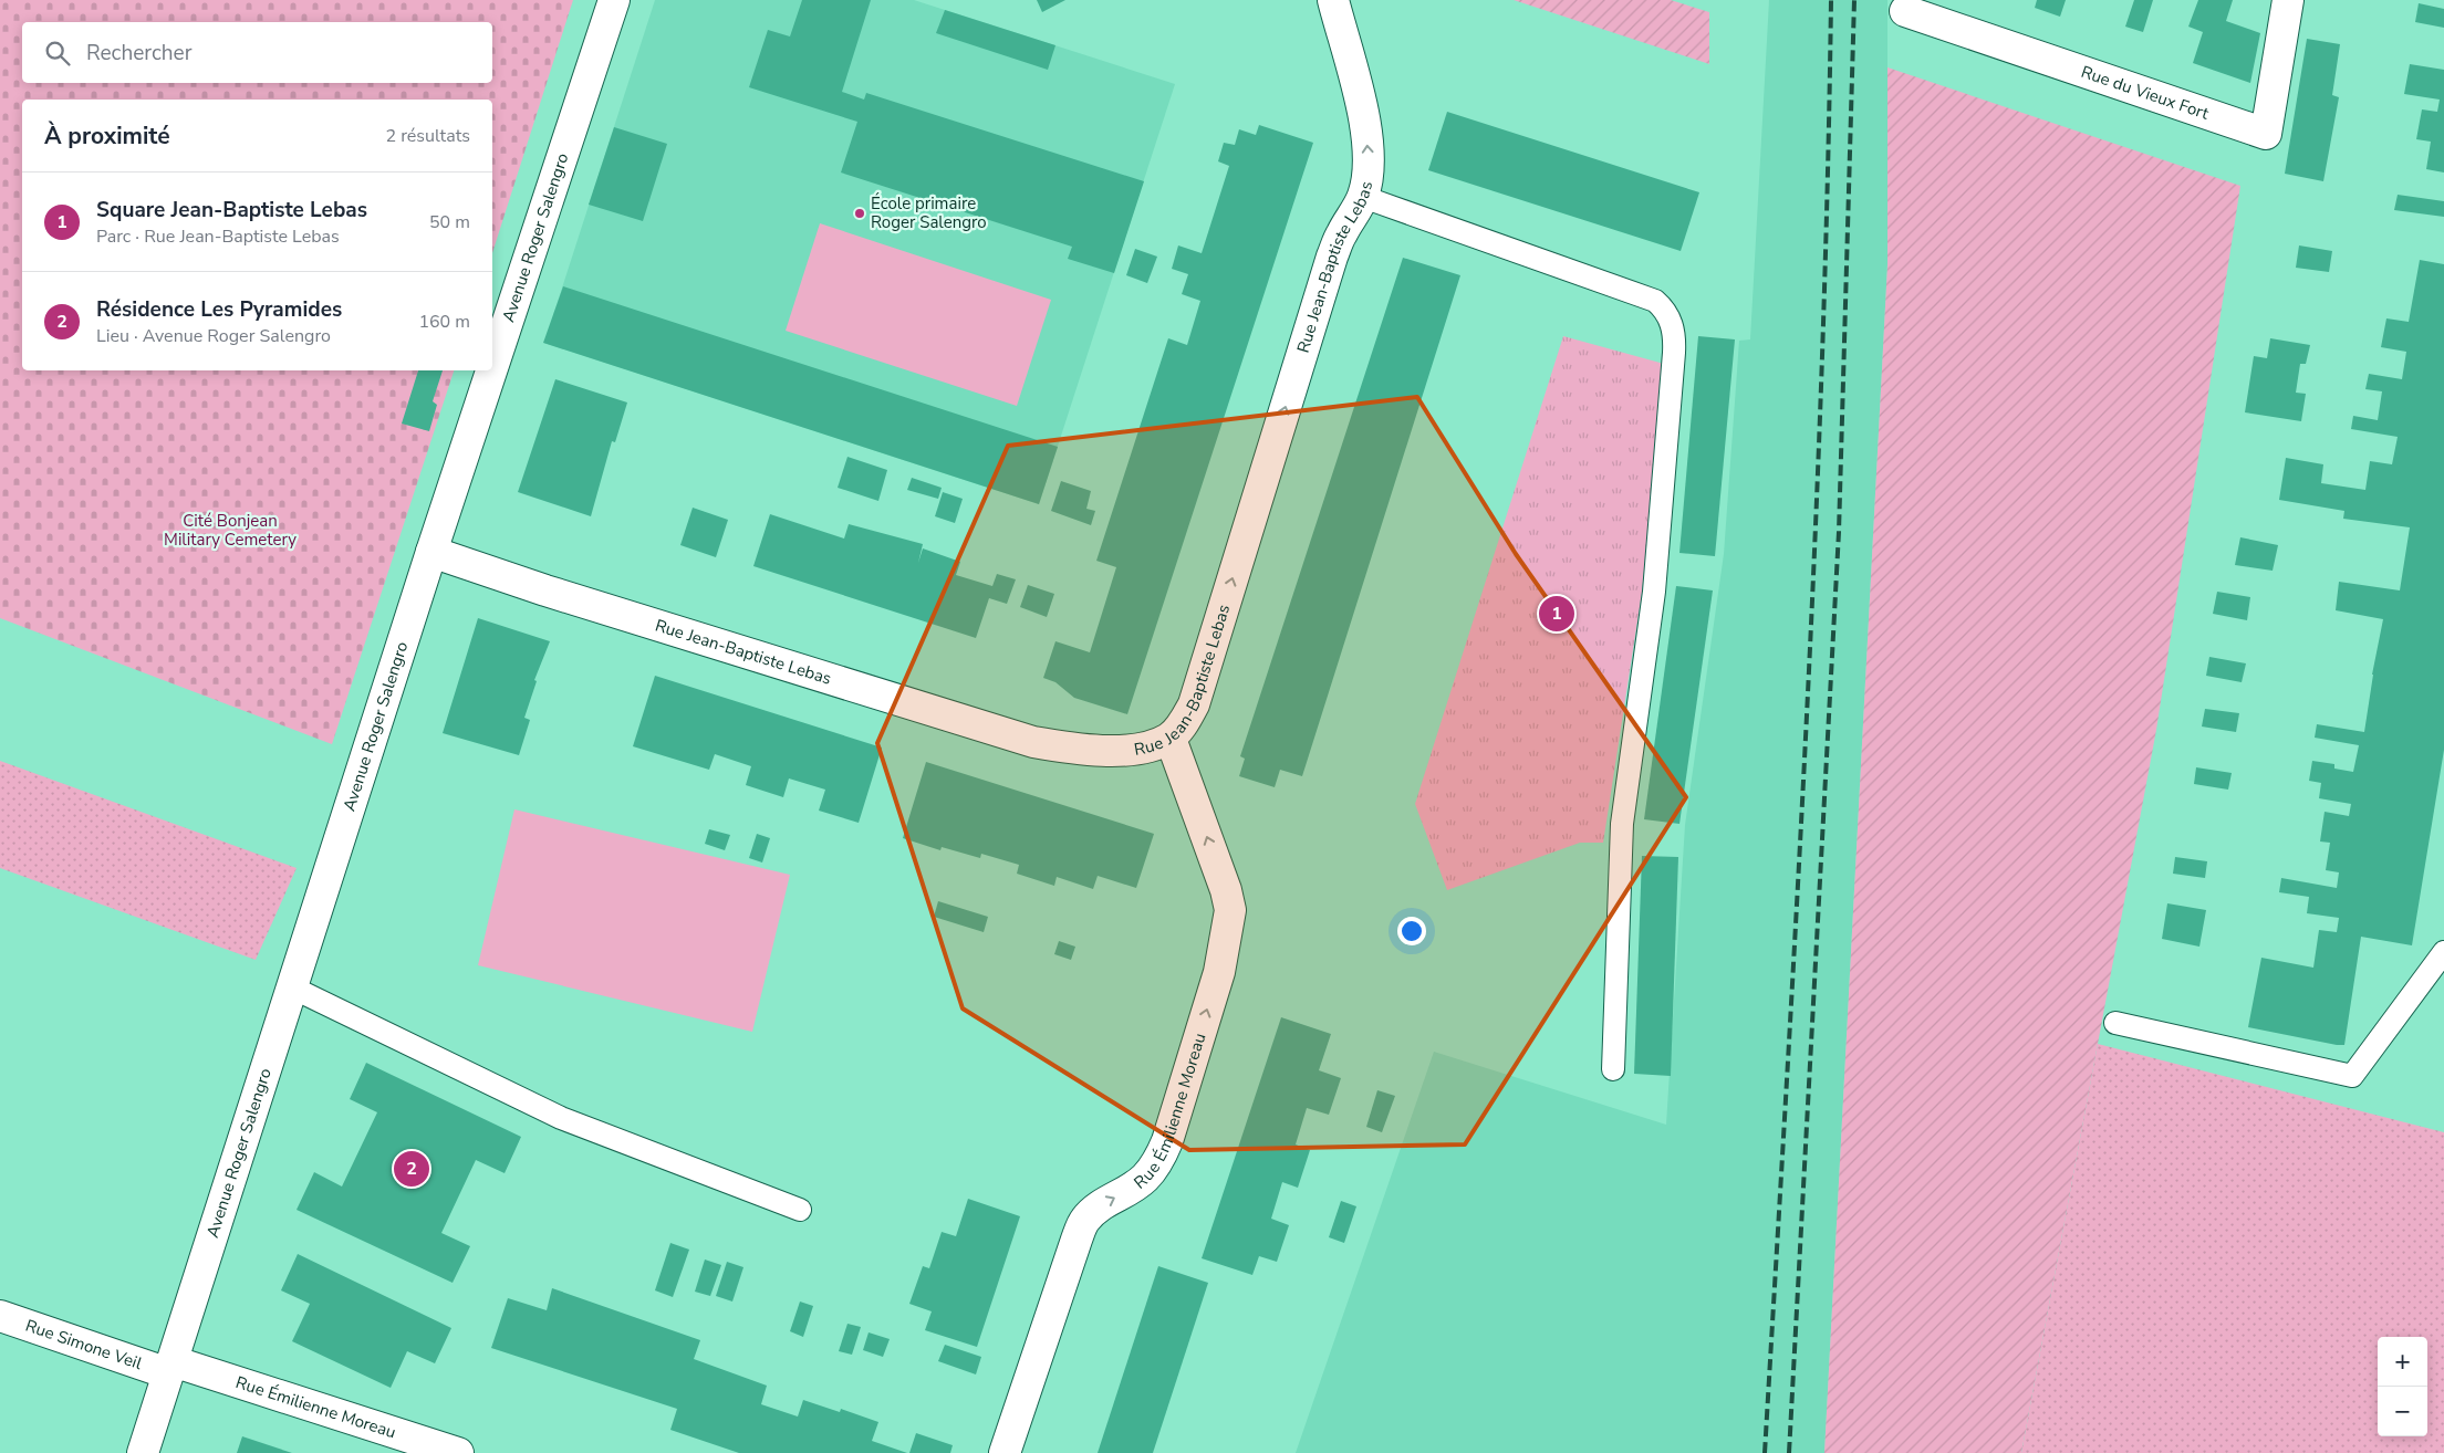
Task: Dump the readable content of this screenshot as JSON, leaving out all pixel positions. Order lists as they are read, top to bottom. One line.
{"streets":{"street":["Rue du Vieux Fort","Avenue Roger Salengro","Rue Jean-Baptiste Lebas","Rue Émilienne Moreau","Rue Simone Veil"]},"crossings":[["Avenue Roger Salengro","Rue Jean-Baptiste Lebas"],["Avenue Roger Salengro","Rue Émilienne Moreau"],["Avenue Roger Salengro","Rue Simone Veil"],["Rue Jean-Baptiste Lebas","Rue Émilienne Moreau"],["Rue Émilienne Moreau","Rue Simone Veil"]],"one_way":["Rue Jean-Baptiste Lebas","Rue Émilienne Moreau"],"parks":["Cité Bonjean Military Cemetery"],"places":["École primaire Roger Salengro"],"page":{"search":"Rechercher","heading":["À proximité","2 résultats"],"list":[{"mark":"1","name":"Square Jean-Baptiste Lebas","note":"Parc · Rue Jean-Baptiste Lebas","value":"50 m"},{"mark":"2","name":"Résidence Les Pyramides","note":"Lieu · Avenue Roger Salengro","value":"160 m"}],"pins":["1","2"],"map_buttons":["+","−"]}}
